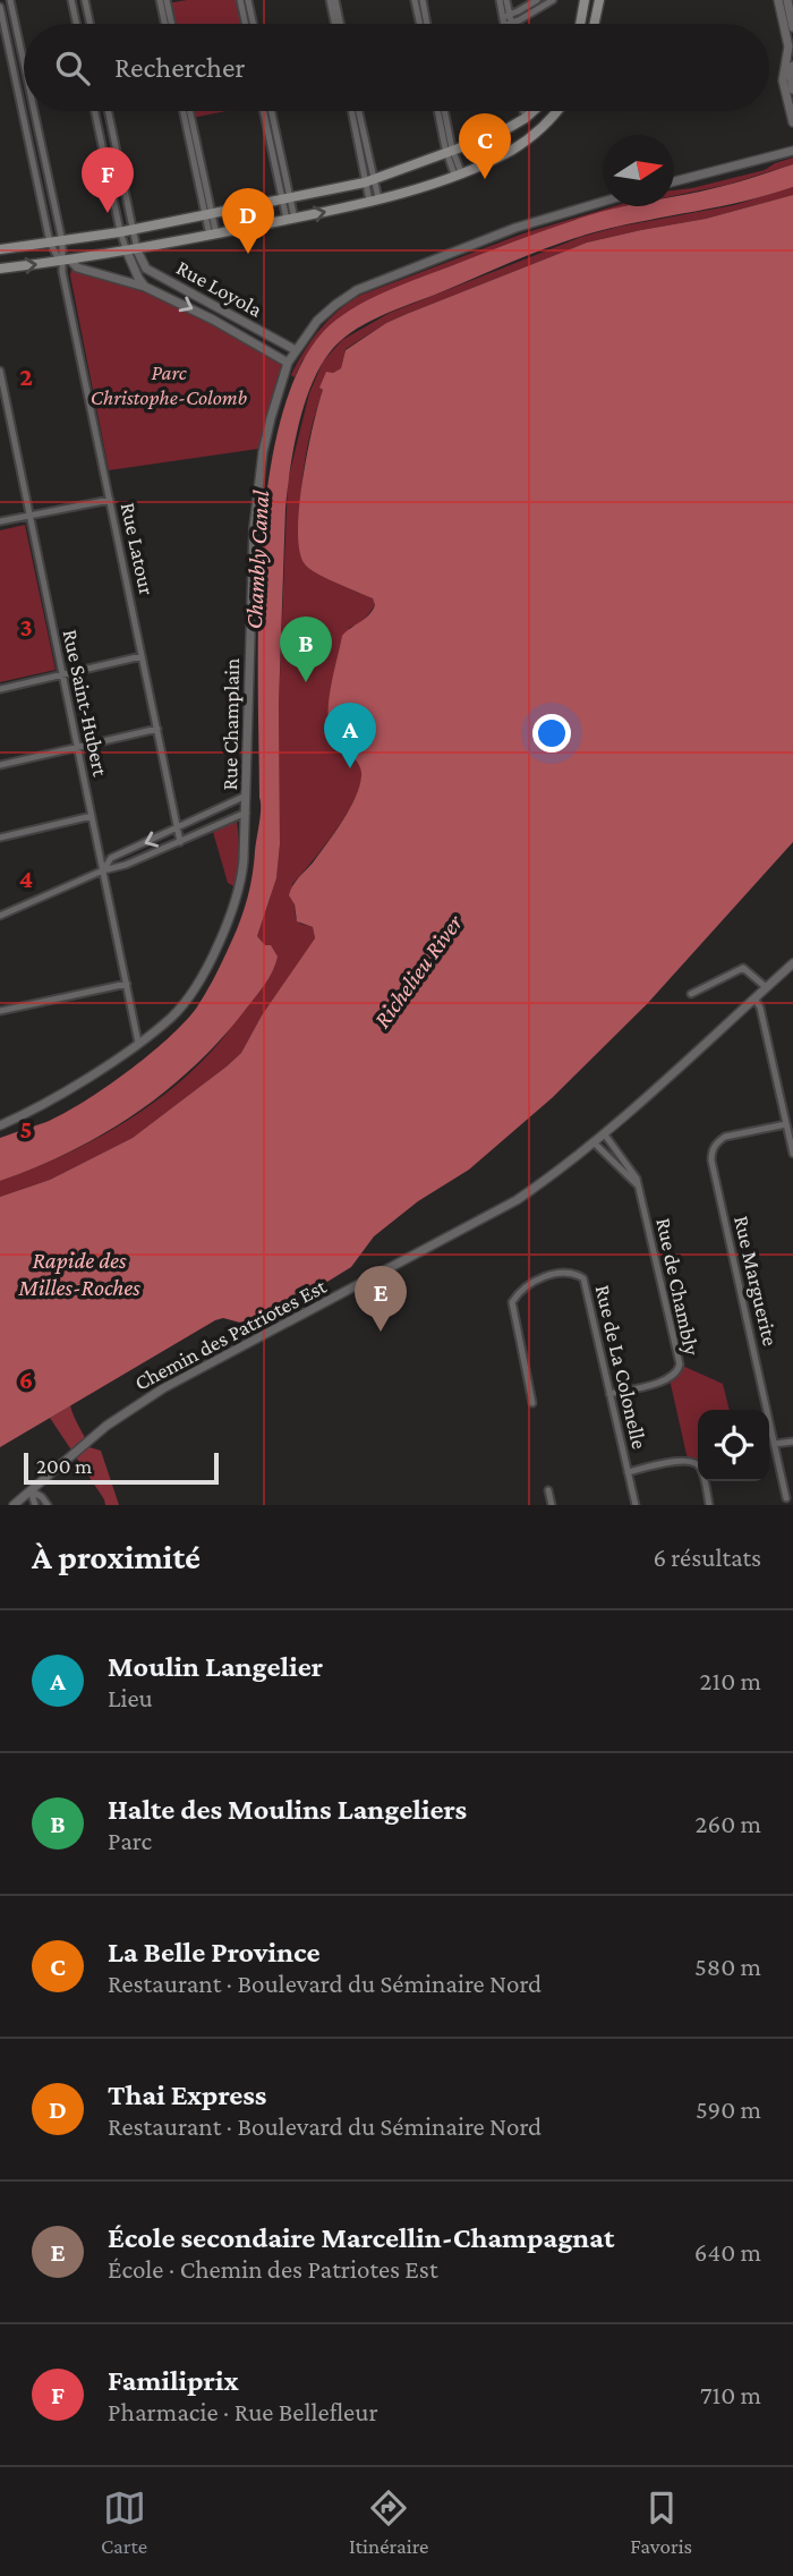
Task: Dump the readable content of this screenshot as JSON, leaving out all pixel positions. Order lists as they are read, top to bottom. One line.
{"streets":{"street":["Rue Loyola","Rue Latour","Rue Saint-Hubert","Rue Champlain","Rue Marguerite","Rue de Chambly","Chemin des Patriotes Est","Rue de La Colonelle"]},"crossings":[["Rue Loyola","Rue Latour"],["Rue Loyola","Rue Champlain"],["Rue Saint-Hubert","Rue Champlain"],["Rue de Chambly","Chemin des Patriotes Est"],["Rue de Chambly","Rue de La Colonelle"]],"water":["Chambly Canal","Richelieu River","Rapide des Milles-Roches"],"parks":["Parc Christophe-Colomb"],"scale_bar":"200 m","north":"right","page":{"search":"Rechercher","pins":["C","F","D","B","A","E"],"scale":"200 m","heading":["À proximité","6 résultats"],"list":[{"mark":"A","name":"Moulin Langelier","note":"Lieu","value":"210 m"},{"mark":"B","name":"Halte des Moulins Langeliers","note":"Parc","value":"260 m"},{"mark":"C","name":"La Belle Province","note":"Restaurant · Boulevard du Séminaire Nord","value":"580 m"},{"mark":"D","name":"Thai Express","note":"Restaurant · Boulevard du Séminaire Nord","value":"590 m"},{"mark":"E","name":"École secondaire Marcellin-Champagnat","note":"École · Chemin des Patriotes Est","value":"640 m"},{"mark":"F","name":"Familiprix","note":"Pharmacie · Rue Bellefleur","value":"710 m"}],"nav":["Carte","Itinéraire","Favoris"]},"grid":{"rows":["2","3","4","5","6"]}}
